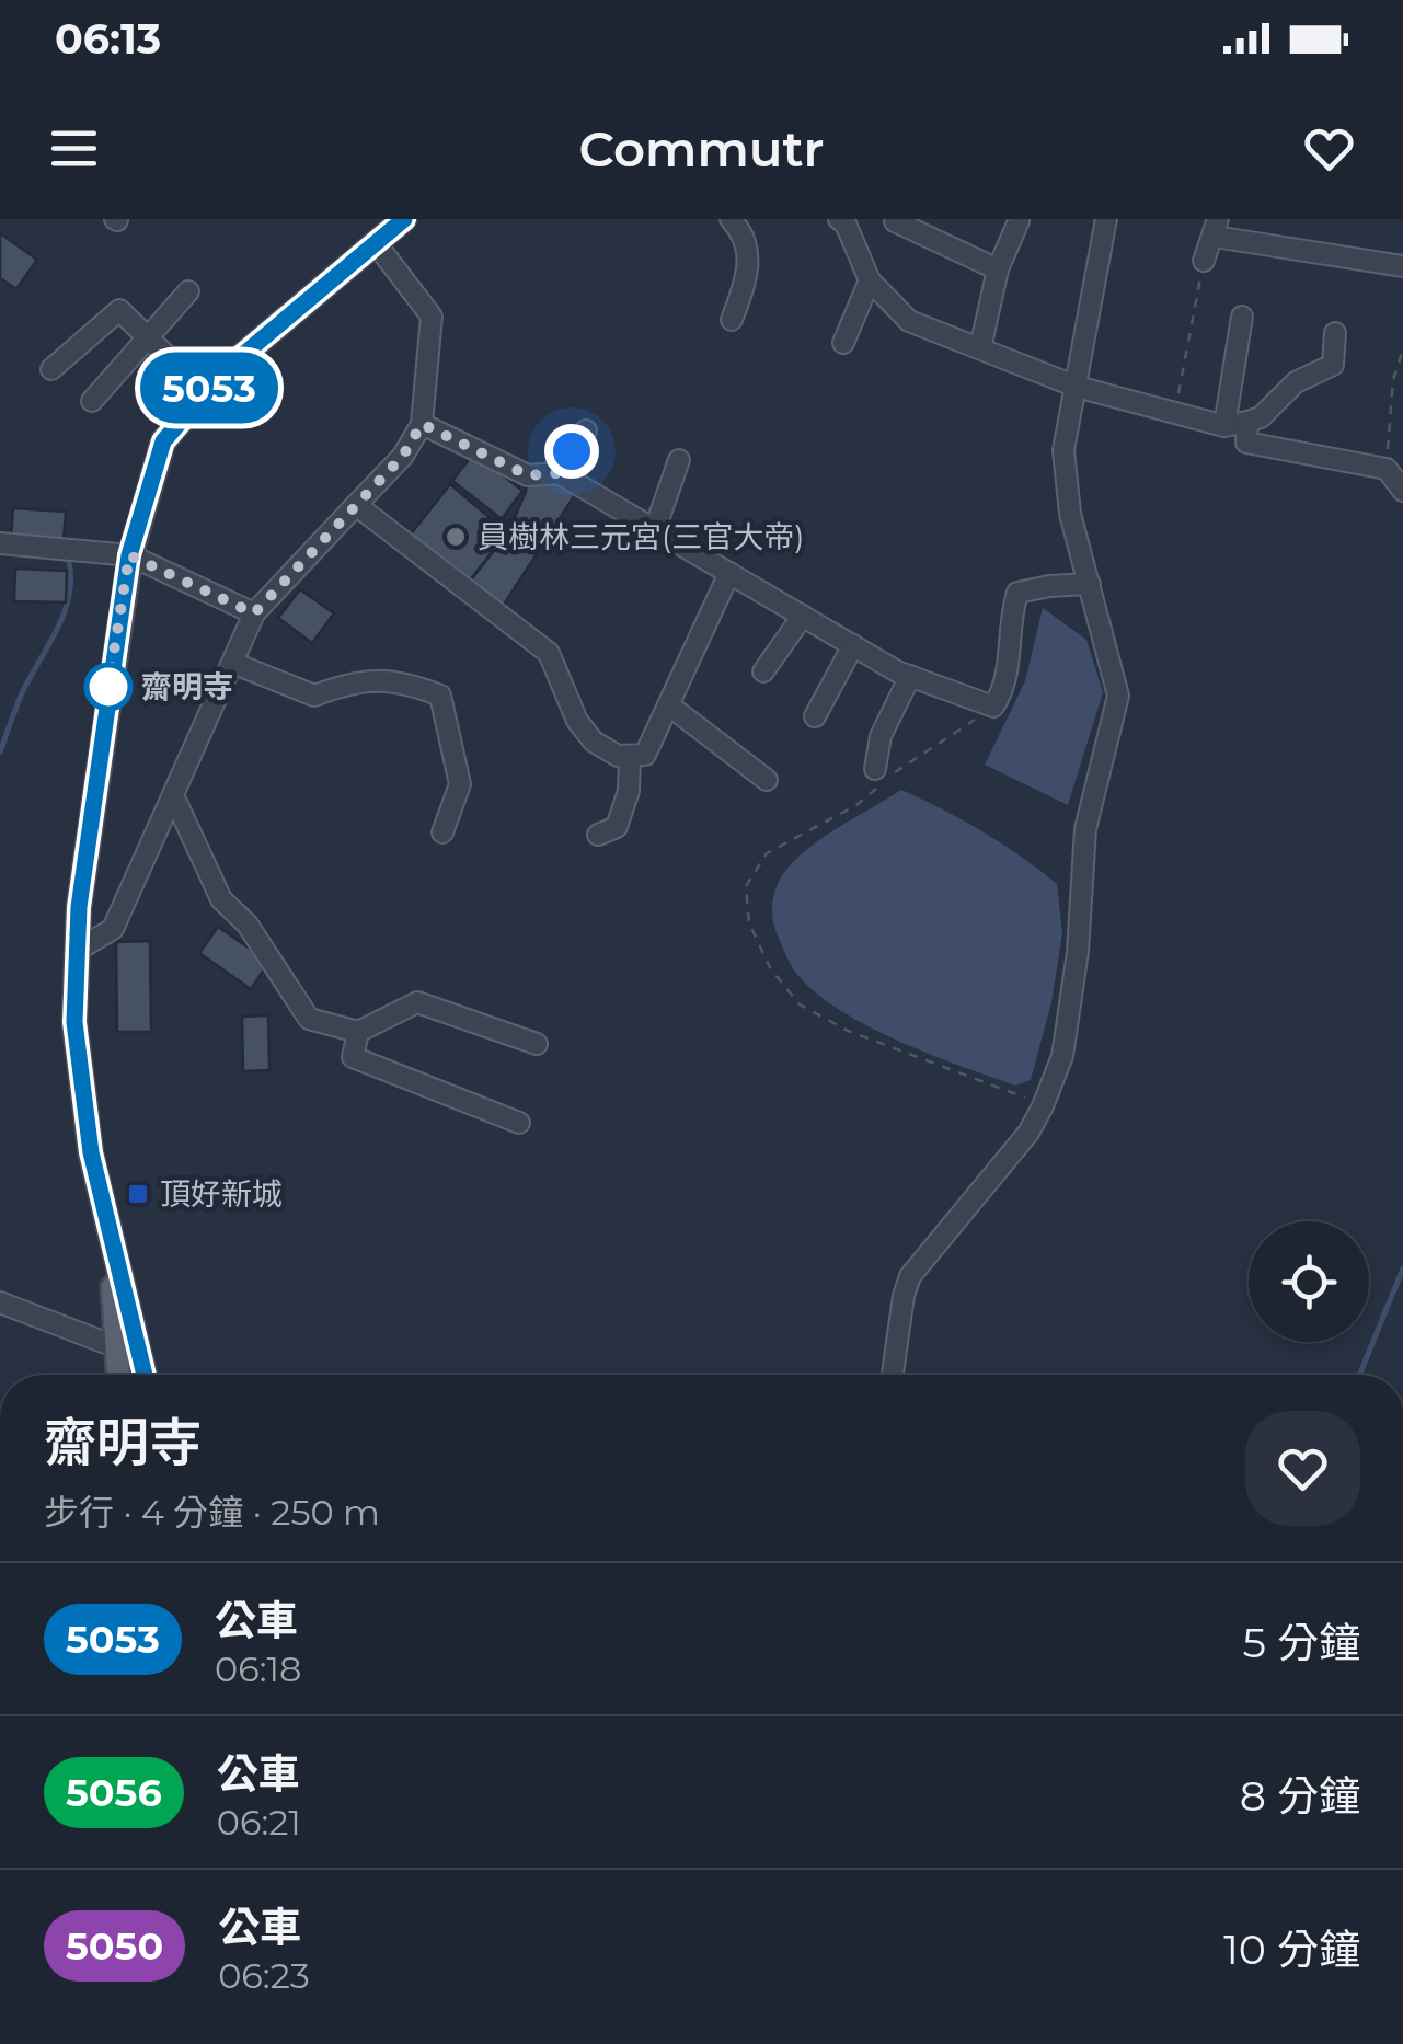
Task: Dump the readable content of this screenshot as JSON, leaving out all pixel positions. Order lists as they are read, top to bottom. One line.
{"places":{"other":["員樹林三元宮(三官大帝)","齋明寺"],"transit":["頂好新城"]},"lines":["bus line 5053"],"page":{"status":"06:13","header":"Commutr","on_map":"5053","heading":["齋明寺","步行 · 4 分鐘 · 250 m"],"list":[{"mark":"5053","name":"公車","note":"06:18","value":"5 分鐘"},{"mark":"5056","name":"公車","note":"06:21","value":"8 分鐘"},{"mark":"5050","name":"公車","note":"06:23","value":"10 分鐘"}]}}
